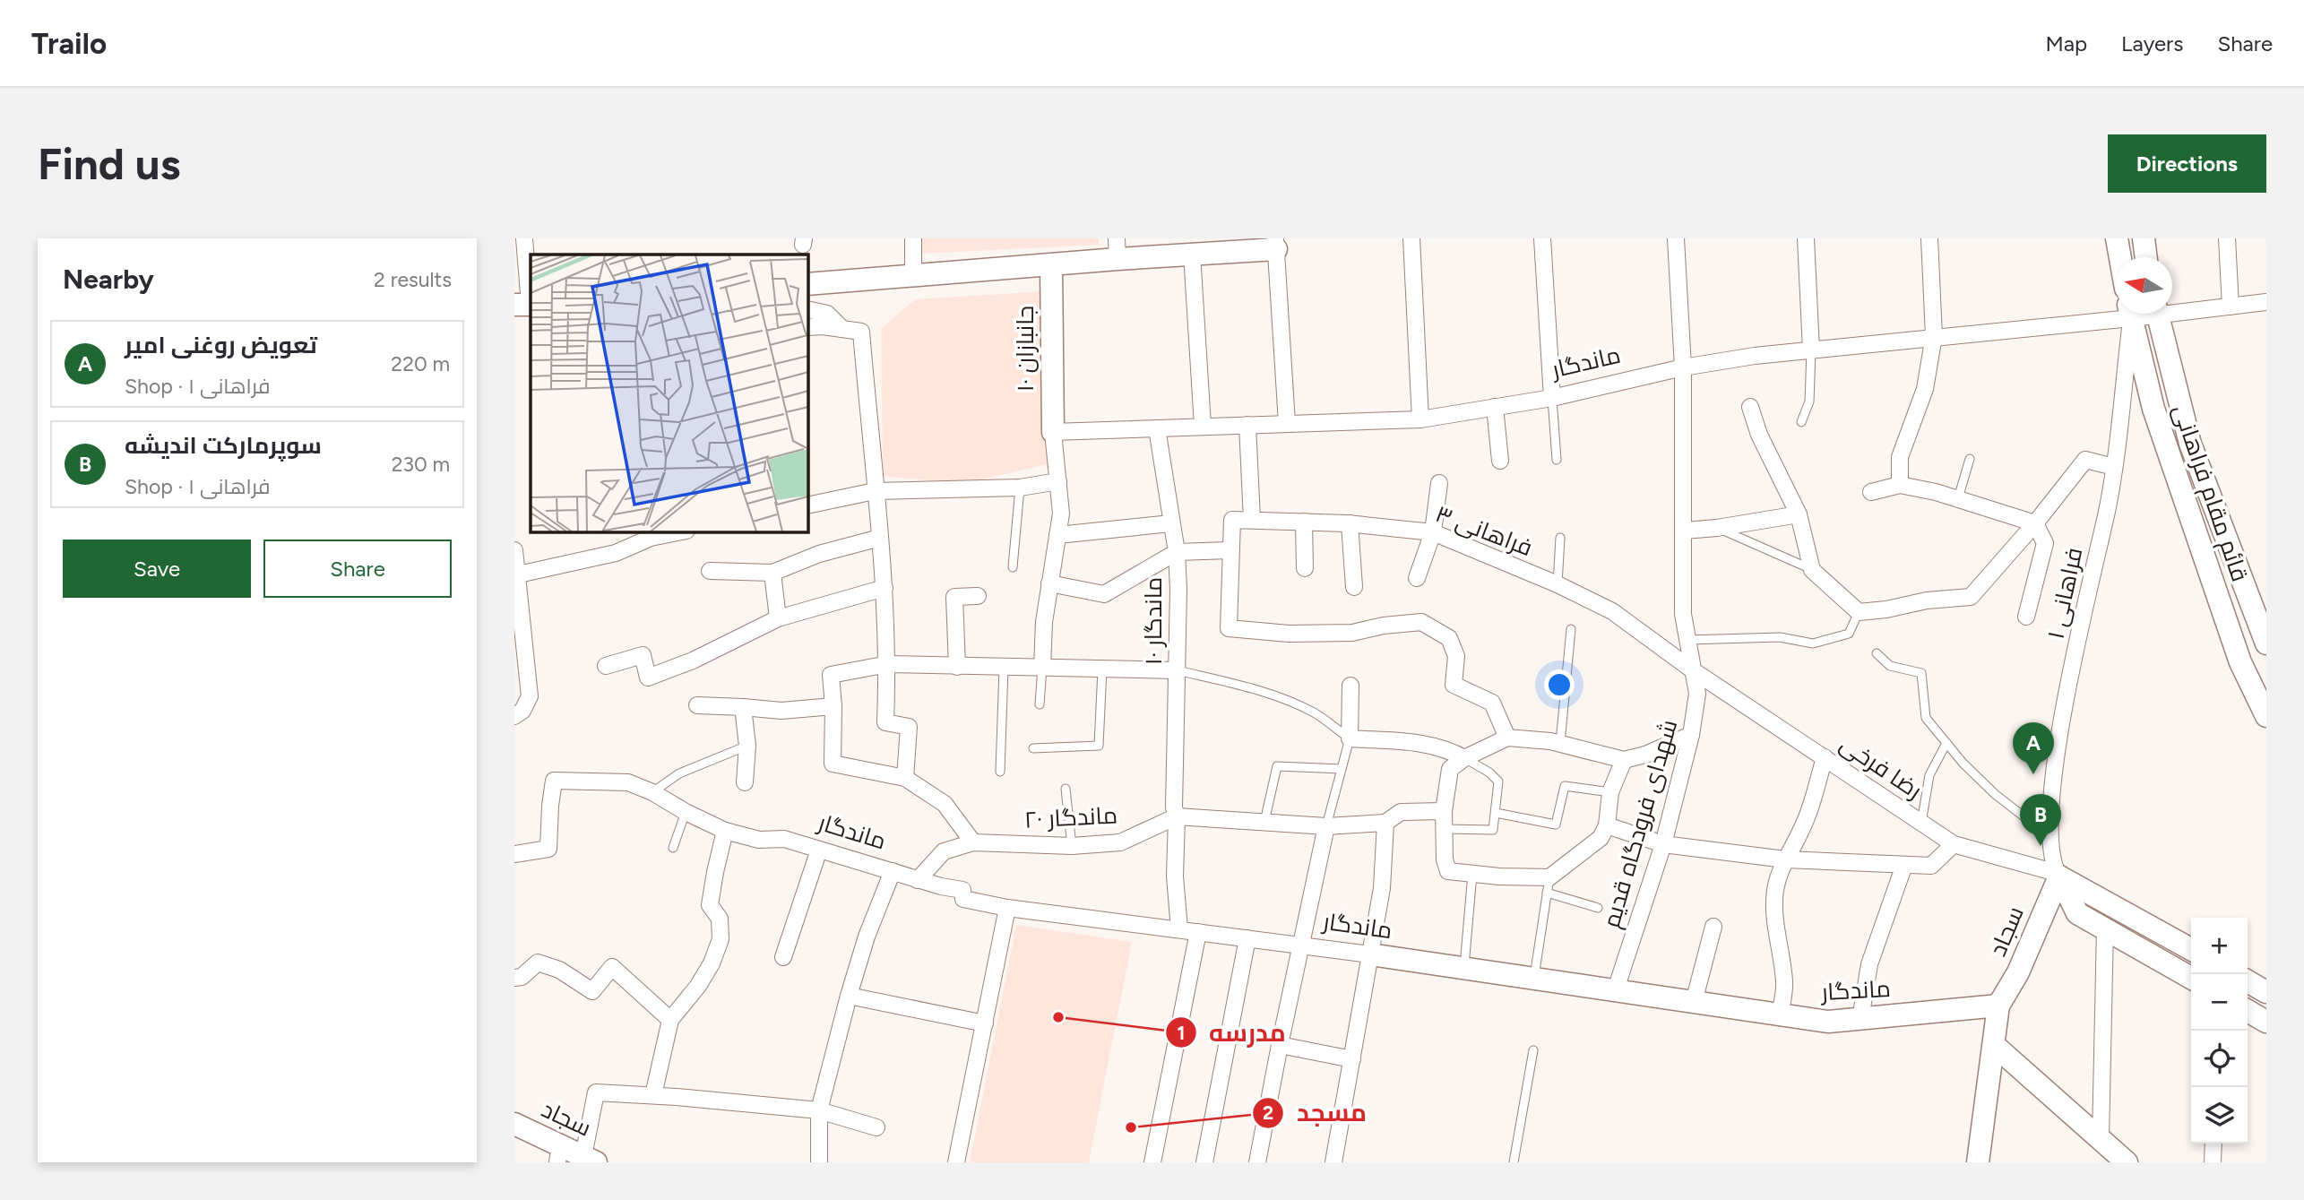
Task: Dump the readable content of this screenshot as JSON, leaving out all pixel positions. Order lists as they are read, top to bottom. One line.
{"streets":{"street":["جانبازان ۱۰","ماندگار","قائم مقام فراهانی","فراهانی ۳","فراهانی ۱","ماندگار ۱۰","رضا فرخی","ماندگار ۲۰","شهدای فرودگاه قدیم","سجاد"]},"crossings":[["جانبازان ۱۰","ماندگار"],["ماندگار","ماندگار ۱۰"],["ماندگار","ماندگار ۲۰"],["ماندگار","شهدای فرودگاه قدیم"],["ماندگار","سجاد"],["فراهانی ۳","رضا فرخی"],["فراهانی ۳","شهدای فرودگاه قدیم"],["فراهانی ۱","رضا فرخی"],["فراهانی ۱","سجاد"],["ماندگار ۱۰","ماندگار ۲۰"],["رضا فرخی","شهدای فرودگاه قدیم"],["رضا فرخی","سجاد"]],"places":["مدرسه","مسجد"],"north":"left","page":{"header":"Trailo","nav":["Map","Layers","Share"],"buttons":["Directions",["Save","Share"]],"title":"Find us","heading":["Nearby","2 results"],"list":[{"mark":"A","name":"تعویض روغنی امیر","note":"Shop · فراهانی ۱","value":"220 m"},{"mark":"B","name":"سوپرمارکت اندیشه","note":"Shop · فراهانی ۱","value":"230 m"}],"pins":["A","B"],"map_buttons":["+","−"]}}
